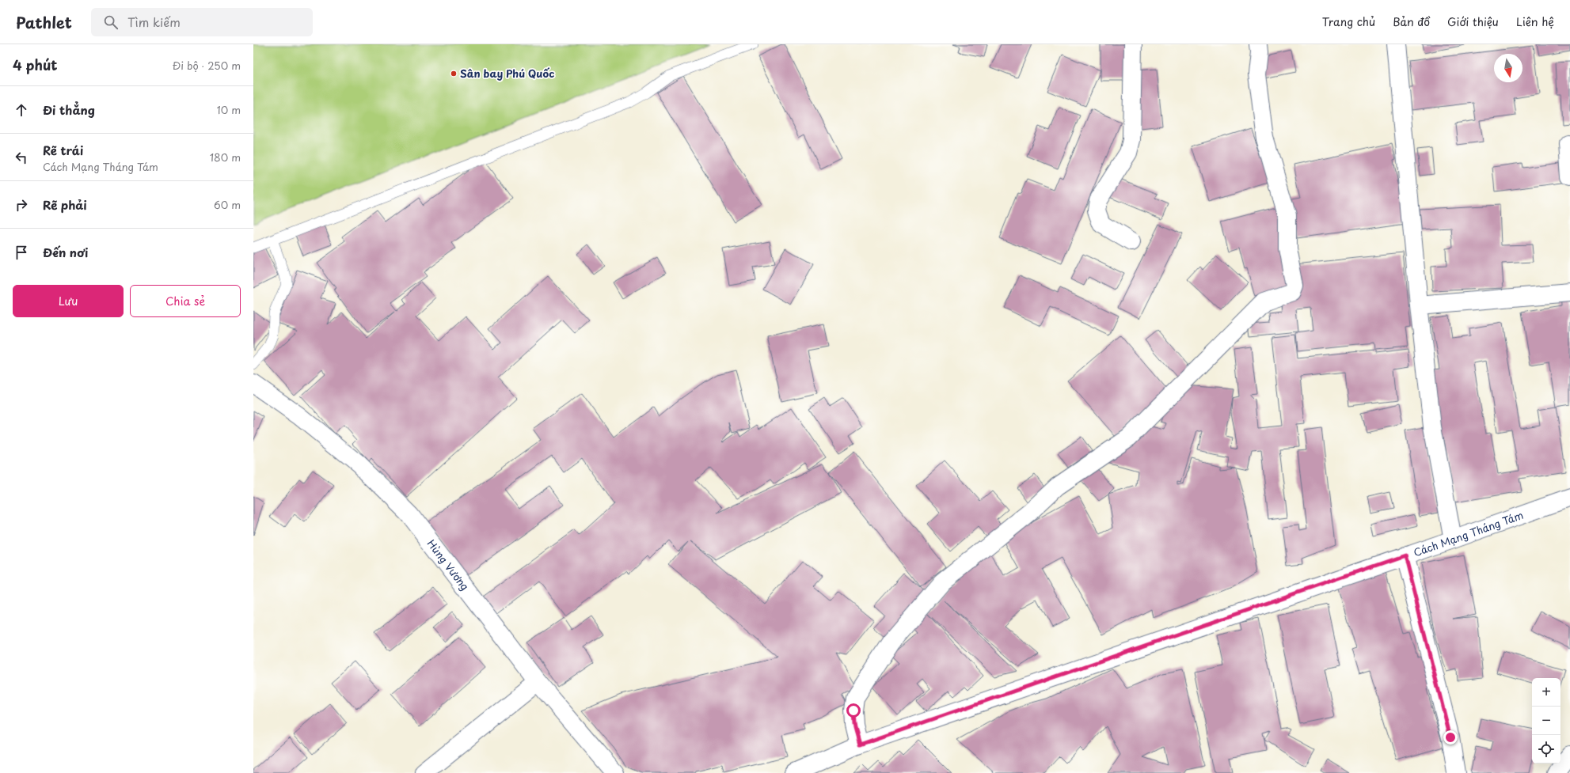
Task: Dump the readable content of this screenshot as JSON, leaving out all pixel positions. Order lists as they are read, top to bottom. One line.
{"streets":{"street":["Cách Mạng Tháng Tám","Hùng Vương"]},"places":["Sân bay Phú Quốc"],"north":"bottom","page":{"header":"Pathlet","search":"Tìm kiếm","nav":["Trang chủ","Bản đồ","Giới thiệu","Liên hệ"],"heading":["4 phút","Đi bộ · 250 m"],"list":[["Đi thẳng","10 m"],["Rẽ trái","Cách Mạng Tháng Tám","180 m"],["Rẽ phải","60 m"],"Đến nơi"],"buttons":["Lưu","Chia sẻ"],"map_buttons":["+","−"]}}
